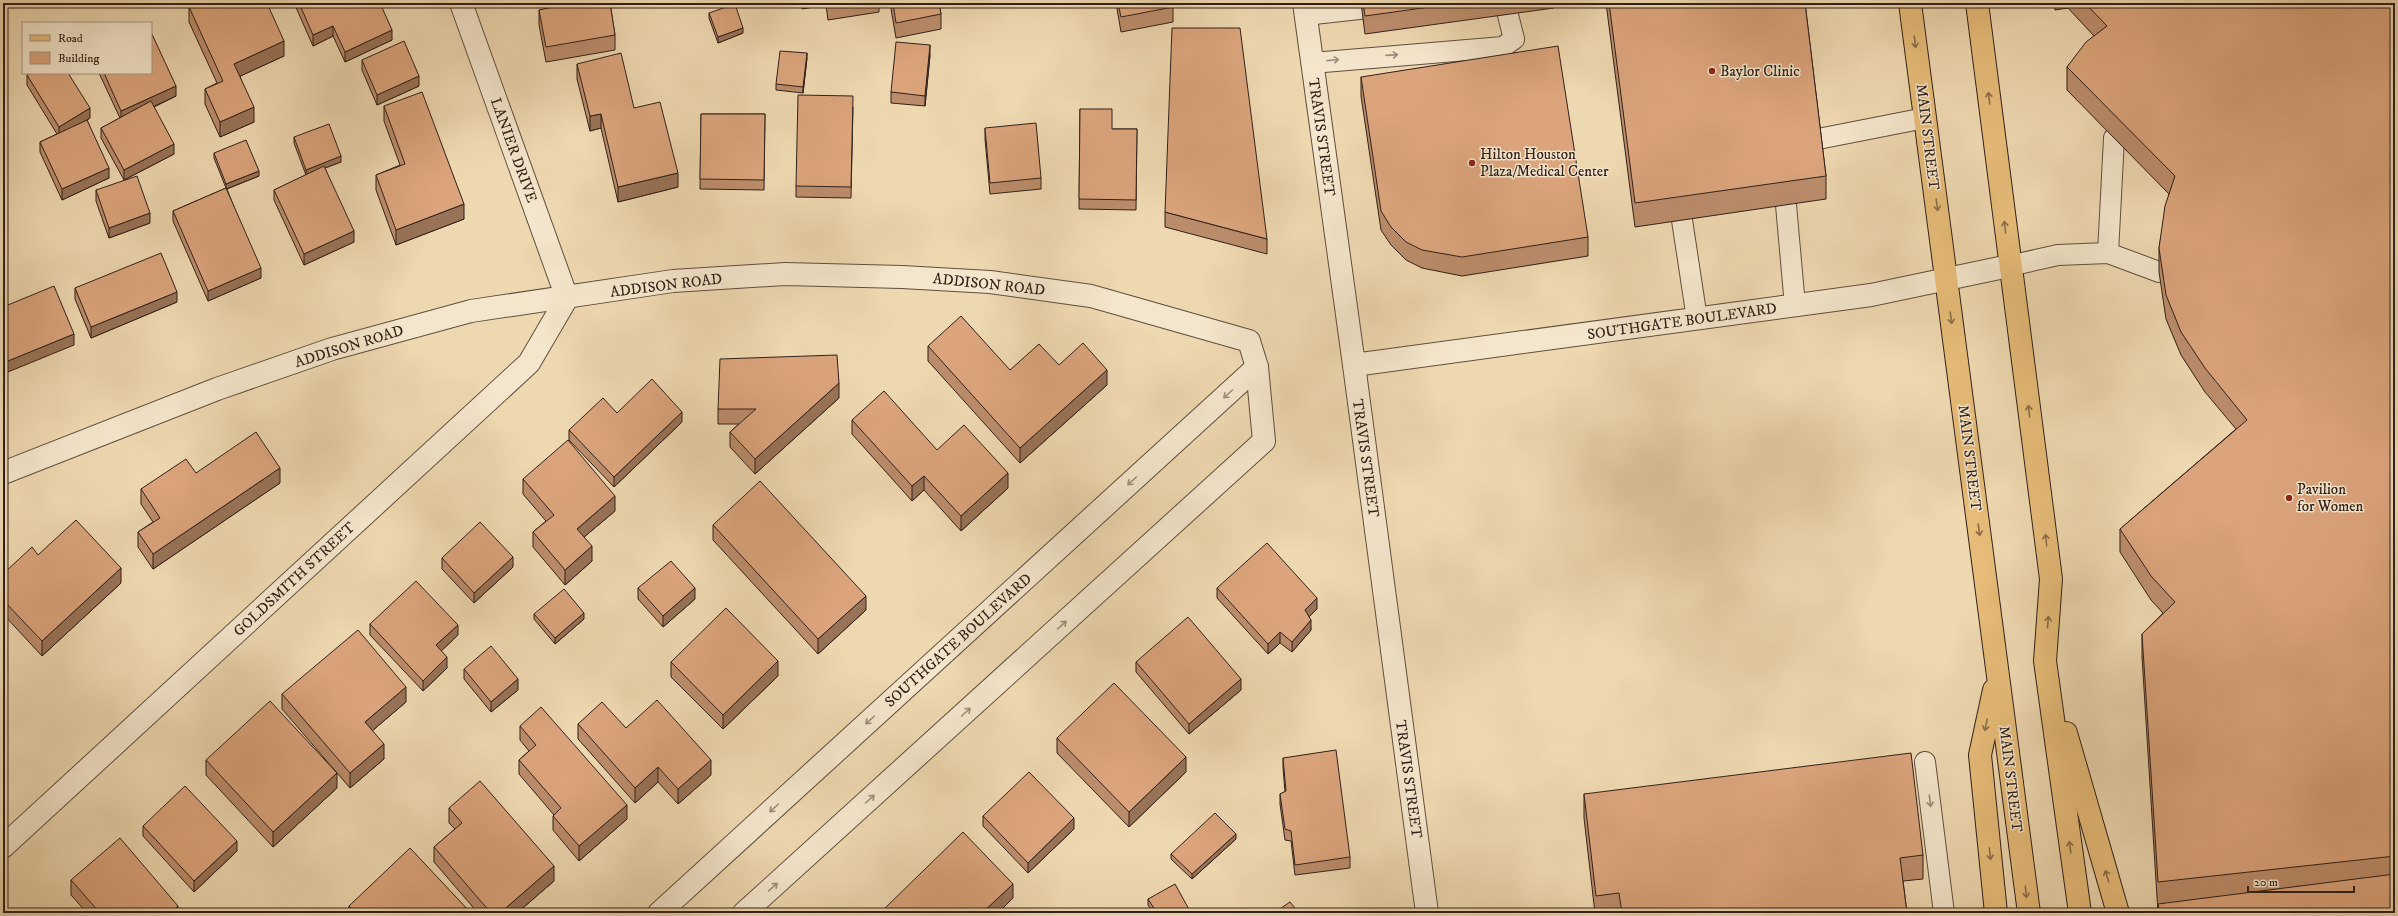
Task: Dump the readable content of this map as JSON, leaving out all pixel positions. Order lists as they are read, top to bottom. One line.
{"streets":{"main road":["MAIN STREET"],"street":["TRAVIS STREET","LANIER DRIVE","ADDISON ROAD","SOUTHGATE BOULEVARD","GOLDSMITH STREET"]},"crossings":[["TRAVIS STREET","SOUTHGATE BOULEVARD"],["MAIN STREET","SOUTHGATE BOULEVARD"],["LANIER DRIVE","ADDISON ROAD"],["LANIER DRIVE","GOLDSMITH STREET"],["ADDISON ROAD","SOUTHGATE BOULEVARD"],["ADDISON ROAD","GOLDSMITH STREET"]],"one_way":["ADDISON ROAD","SOUTHGATE BOULEVARD"],"places":["Baylor Clinic","Hilton Houston Plaza/Medical Center","Pavilion for Women"],"legend":["Road","Building"],"scale_bar":"20 m"}
